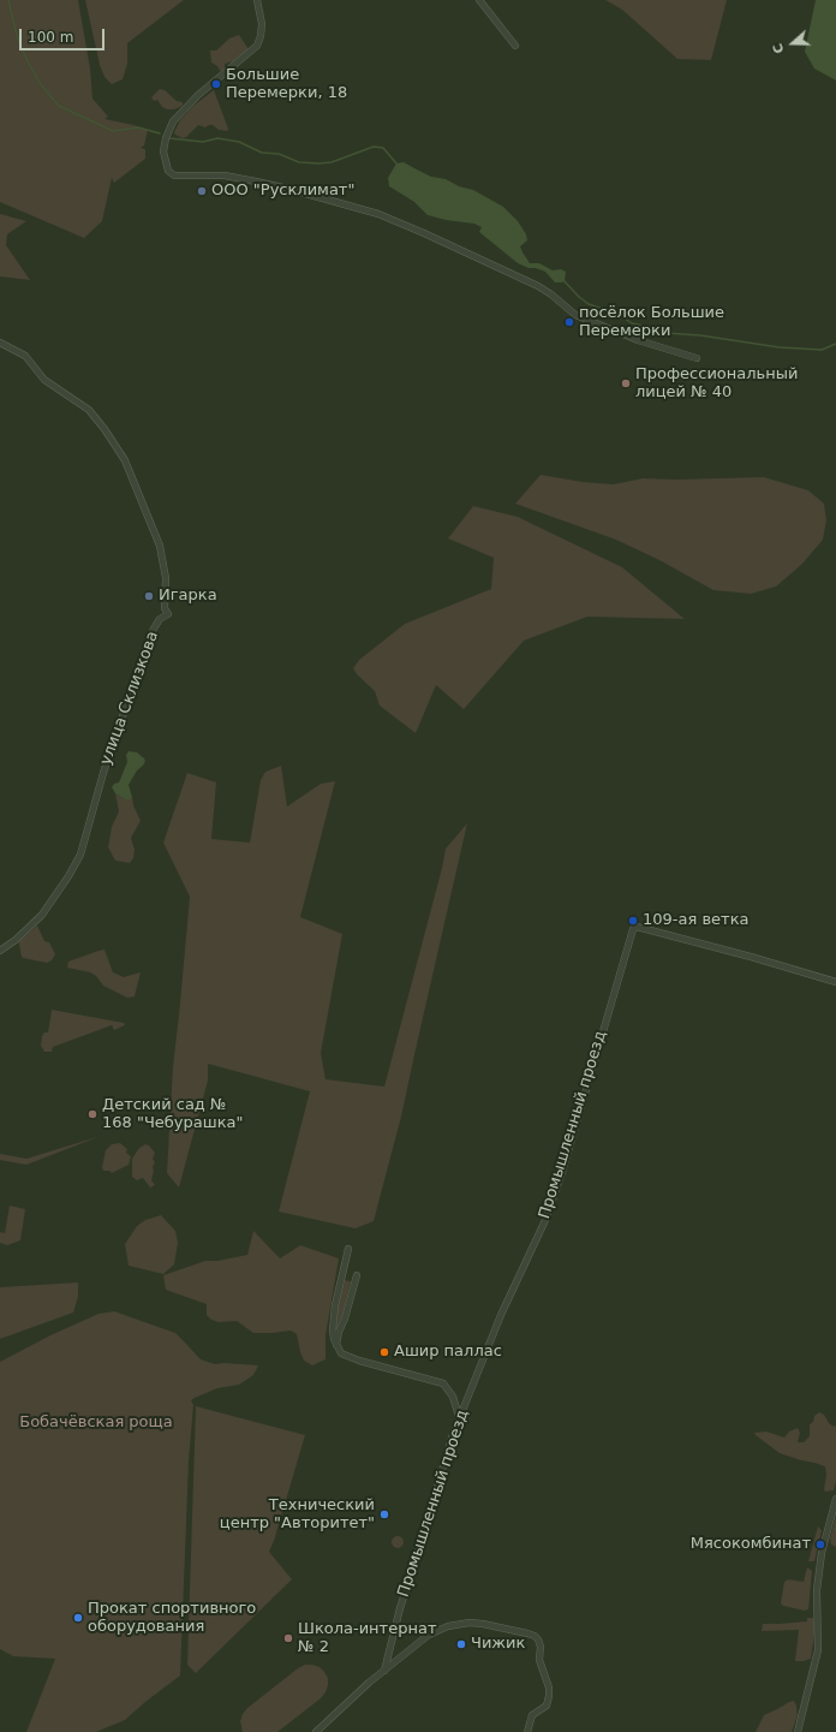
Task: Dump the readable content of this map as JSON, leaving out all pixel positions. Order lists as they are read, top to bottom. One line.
{"streets":{"street":["улица Склизкова","Промышленный проезд"]},"parks":["Бобачёвская роща"],"places":["Большие Перемерки, 18","ООО \"Русклимат\"","посёлок Большие Перемерки","Профессиональный лицей № 40","Игарка","109-ая ветка","Детский сад № 168 \"Чебурашка\"","Ашир паллас","Технический центр \"Авторитет\"","Мясокомбинат","Прокат спортивного оборудования","Школа-интернат № 2","Чижик"],"scale_bar":"100 m","north":"left"}
